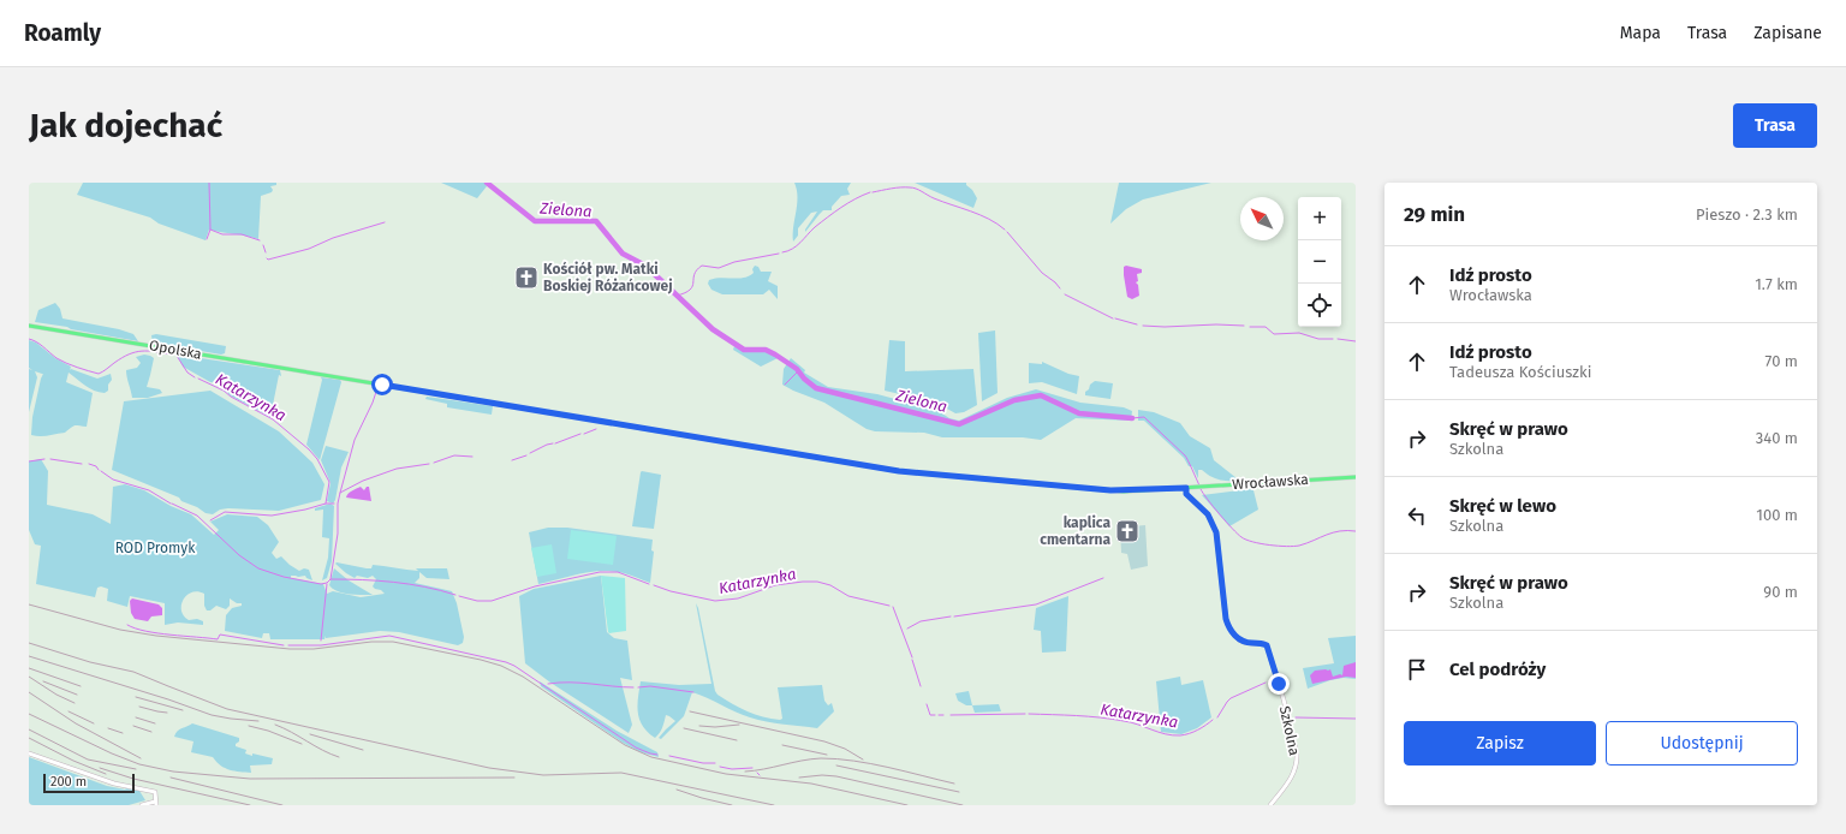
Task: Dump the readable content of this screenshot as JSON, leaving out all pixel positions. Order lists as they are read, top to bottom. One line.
{"streets":{"main road":["Opolska","Wrocławska"],"street":["Szkolna"]},"crossings":[["Opolska","Wrocławska"],["Wrocławska","Szkolna"]],"water":["Zielona","Katarzynka"],"parks":["ROD Promyk"],"places":{"church":["Kościół pw. Matki Boskiej Różańcowej","kaplica cmentarna"]},"scale_bar":"200 m","north":"top left","page":{"header":"Roamly","nav":["Mapa","Trasa","Zapisane"],"buttons":["Trasa",["Zapisz","Udostępnij"]],"title":"Jak dojechać","heading":["29 min","Pieszo · 2.3 km"],"map_buttons":["+","−"],"list":[["Idź prosto","Wrocławska","1.7 km"],["Idź prosto","Tadeusza Kościuszki","70 m"],["Skręć w prawo","Szkolna","340 m"],["Skręć w lewo","Szkolna","100 m"],["Skręć w prawo","Szkolna","90 m"],"Cel podróży"],"scale":"200 m"}}
